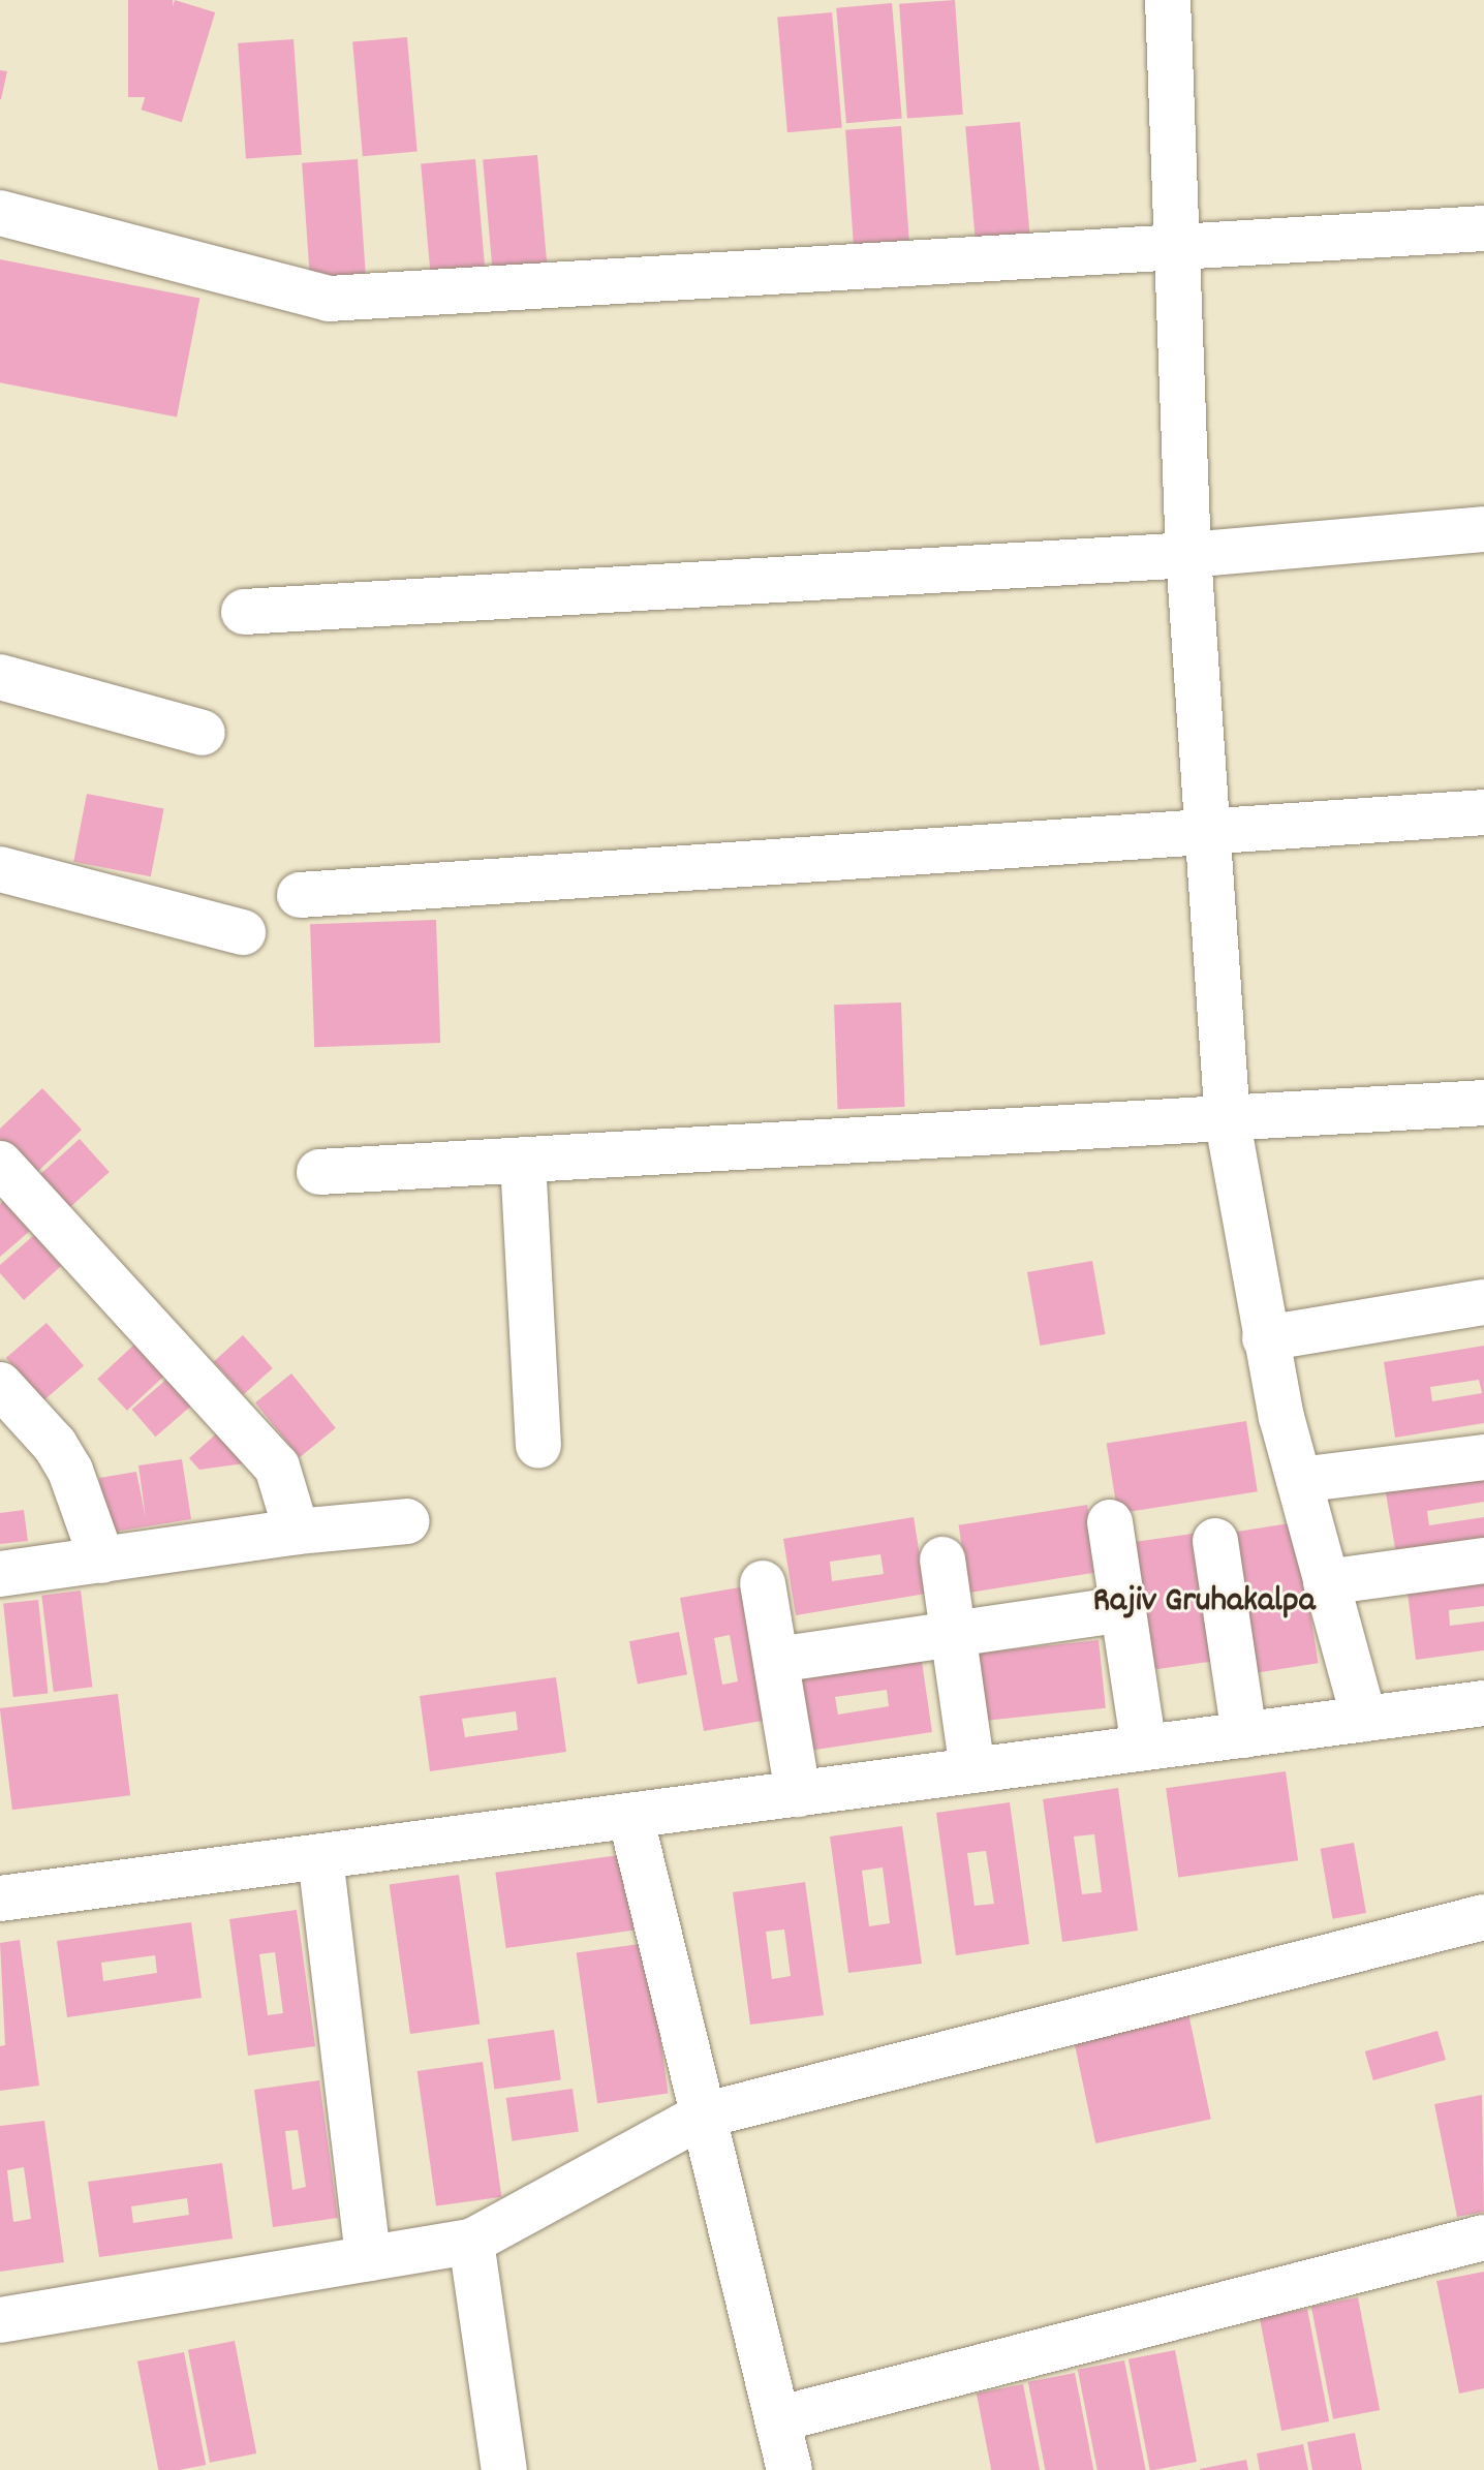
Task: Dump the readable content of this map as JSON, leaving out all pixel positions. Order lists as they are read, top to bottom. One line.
{"districts":["Rajiv Gruhakalpa"]}
